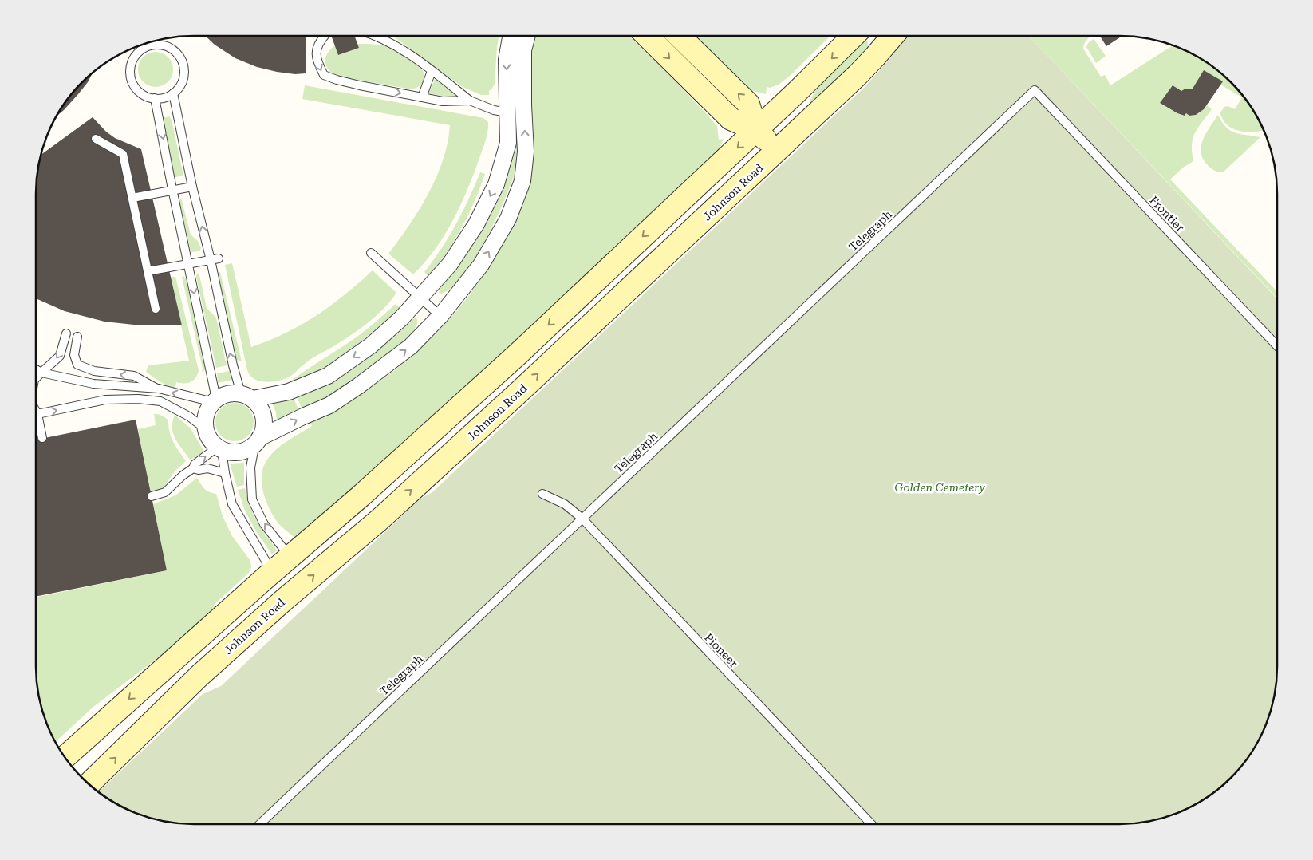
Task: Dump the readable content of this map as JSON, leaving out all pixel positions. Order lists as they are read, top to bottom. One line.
{"streets":{"main road":["Johnson Road"],"lane":["Frontier","Telegraph","Pioneer"]},"crossings":[["Frontier","Telegraph"],["Telegraph","Pioneer"]],"parks":["Golden Cemetery"]}
